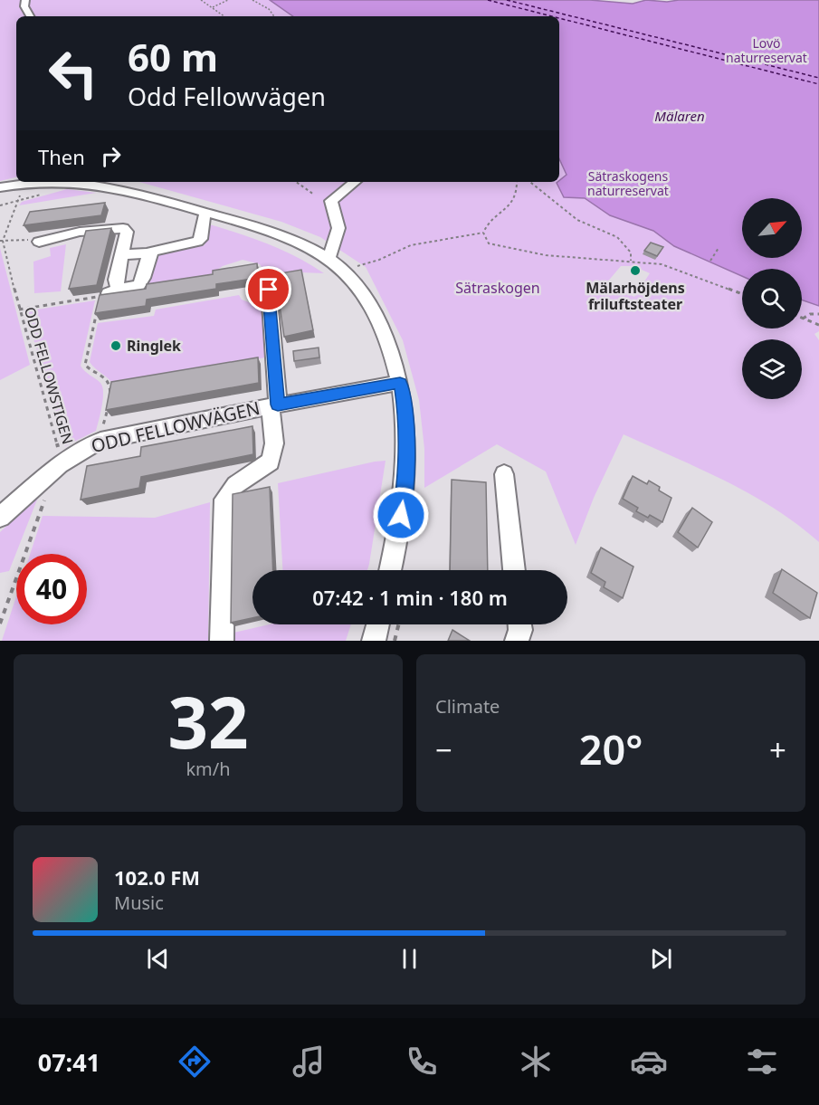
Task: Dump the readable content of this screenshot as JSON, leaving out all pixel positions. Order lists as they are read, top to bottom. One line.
{"streets":{"street":["ODD FELLOWVÄGEN"],"path":["ODD FELLOWSTIGEN"]},"crossings":[["ODD FELLOWSTIGEN","ODD FELLOWVÄGEN"]],"water":["Mälaren"],"parks":["Lovö naturreservat","Sätraskogens naturreservat","Sätraskogen"],"places":["Mälarhöjdens friluftsteater","Ringlek"],"north":"top right","page":{"turn":["60 m","Odd Fellowvägen"],"then":"Then","limit":"40","trip":"07:42 · 1 min · 180 m","tile":[["32","km/h"],"Climate"],"heat":["−","20°","+"],"song":["102.0 FM","Music"],"tabs":"07:41"}}
